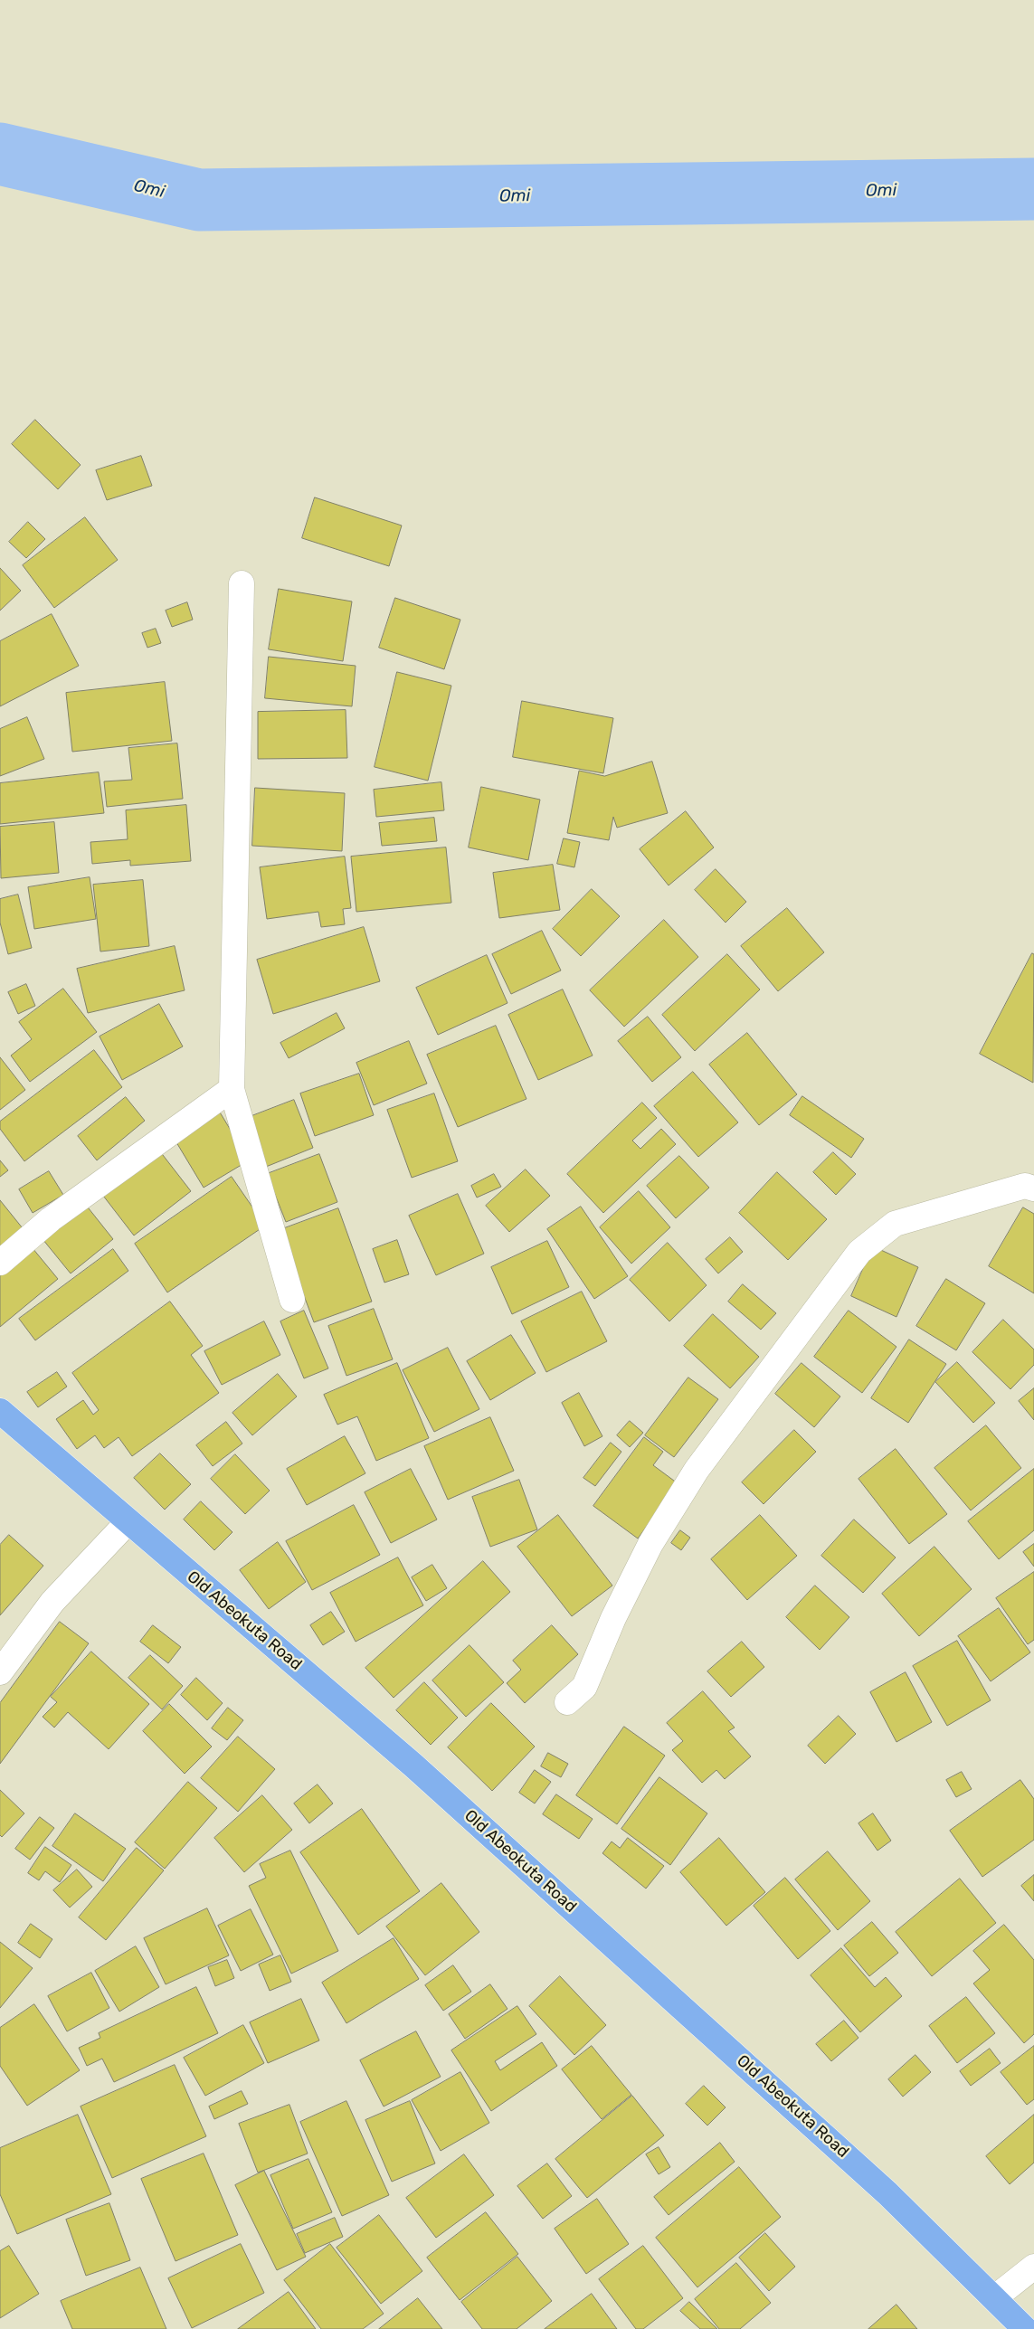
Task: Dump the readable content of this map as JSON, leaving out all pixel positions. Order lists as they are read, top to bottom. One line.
{"streets":{"highway":["Old Abeokuta Road"]},"water":["Omi"]}
